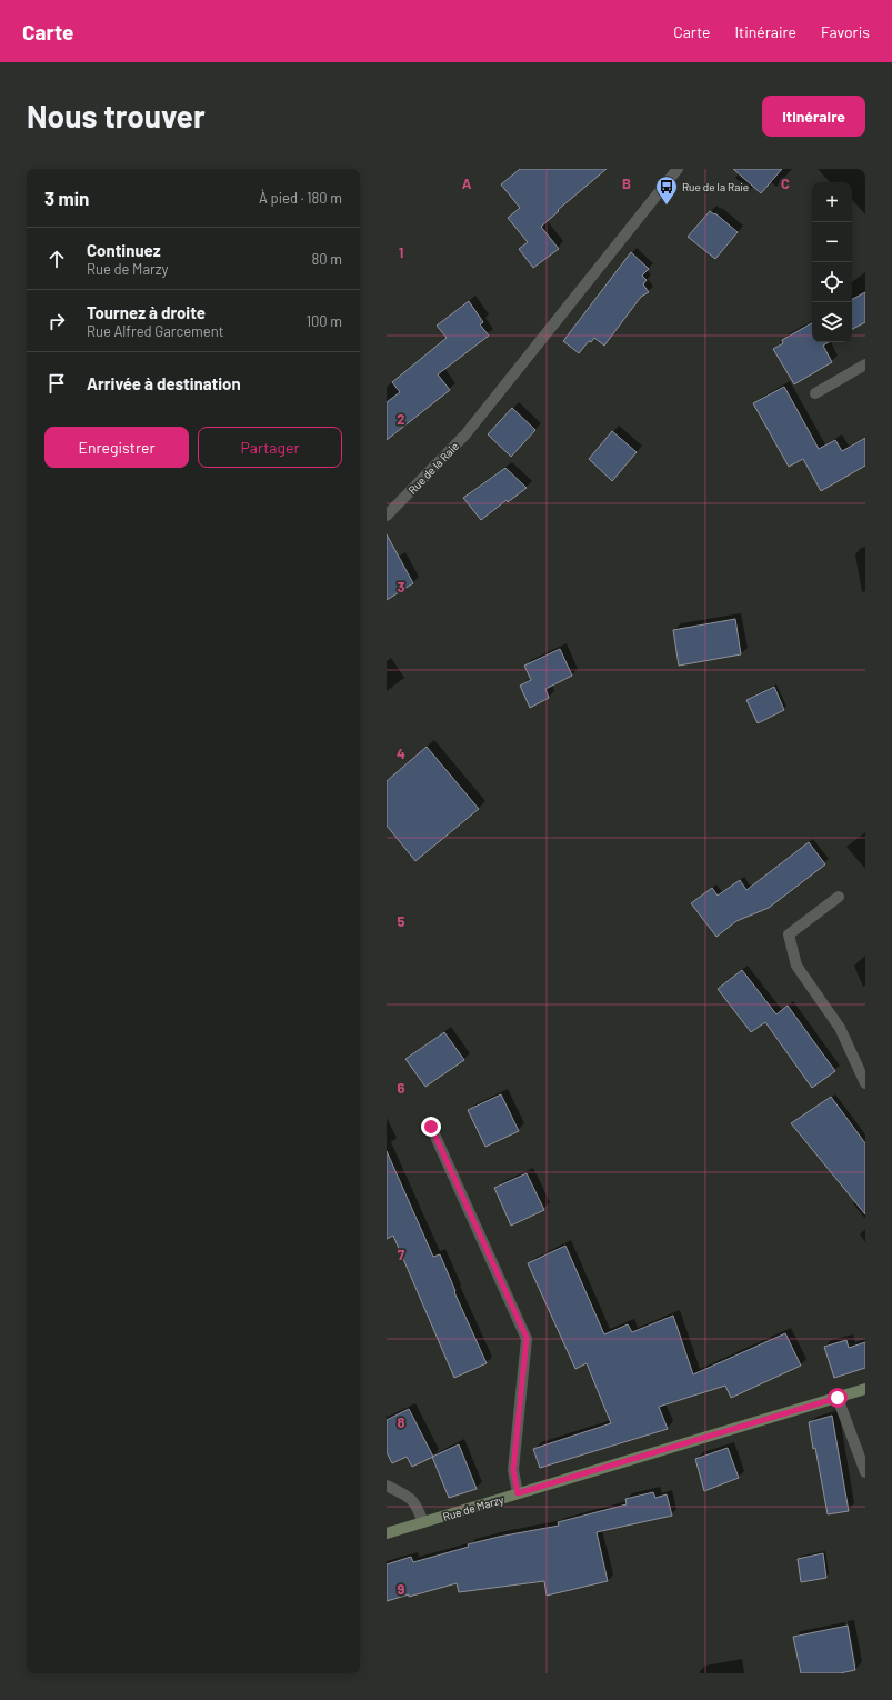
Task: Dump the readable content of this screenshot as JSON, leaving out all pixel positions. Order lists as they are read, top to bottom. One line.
{"streets":{"main road":["Rue de Marzy"],"street":["Rue de la Raie"]},"places":{"bus stop":["Rue de la Raie"]},"page":{"header":"Carte","nav":["Carte","Itinéraire","Favoris"],"buttons":["Itinéraire",["Enregistrer","Partager"]],"title":"Nous trouver","heading":["3 min","À pied · 180 m"],"map_buttons":["+","−"],"list":[["Continuez","Rue de Marzy","80 m"],["Tournez à droite","Rue Alfred Garcement","100 m"],"Arrivée à destination"]},"grid":{"columns":["A","B","C"],"rows":["1","2","3","4","5","6","7","8","9"]}}
